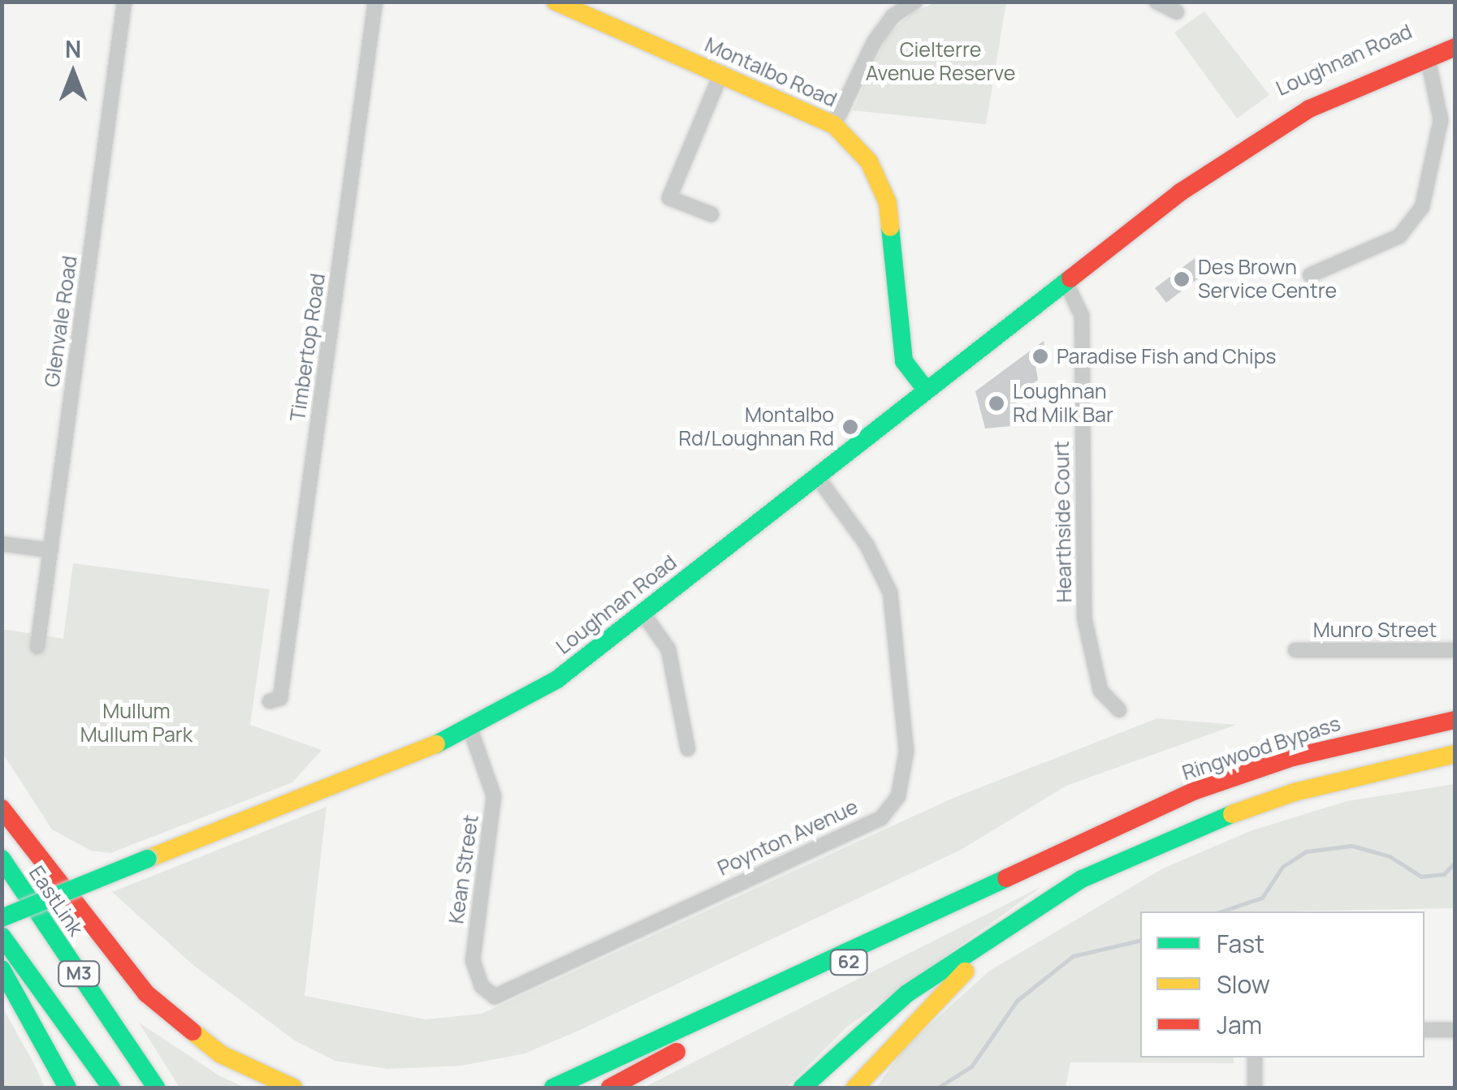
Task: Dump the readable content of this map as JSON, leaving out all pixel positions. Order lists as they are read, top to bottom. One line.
{"streets":{"main road":["Loughnan Road","Montalbo Road","Ringwood Bypass","EastLink","62","M3"],"street":["Glenvale Road","Timbertop Road","Hearthside Court","Munro Street","Poynton Avenue","Kean Street"]},"crossings":[["Loughnan Road","Montalbo Road"],["Loughnan Road","Hearthside Court"],["Loughnan Road","Poynton Avenue"],["Loughnan Road","Kean Street"],["Ringwood Bypass","62"],["Poynton Avenue","Kean Street"]],"parks":["Cielterre Avenue Reserve","Mullum Mullum Park"],"places":["Des Brown Service Centre","Paradise Fish and Chips","Loughnan Rd Milk Bar","Montalbo Rd/Loughnan Rd"],"legend":["Fast","Slow","Jam"],"north":"top"}
